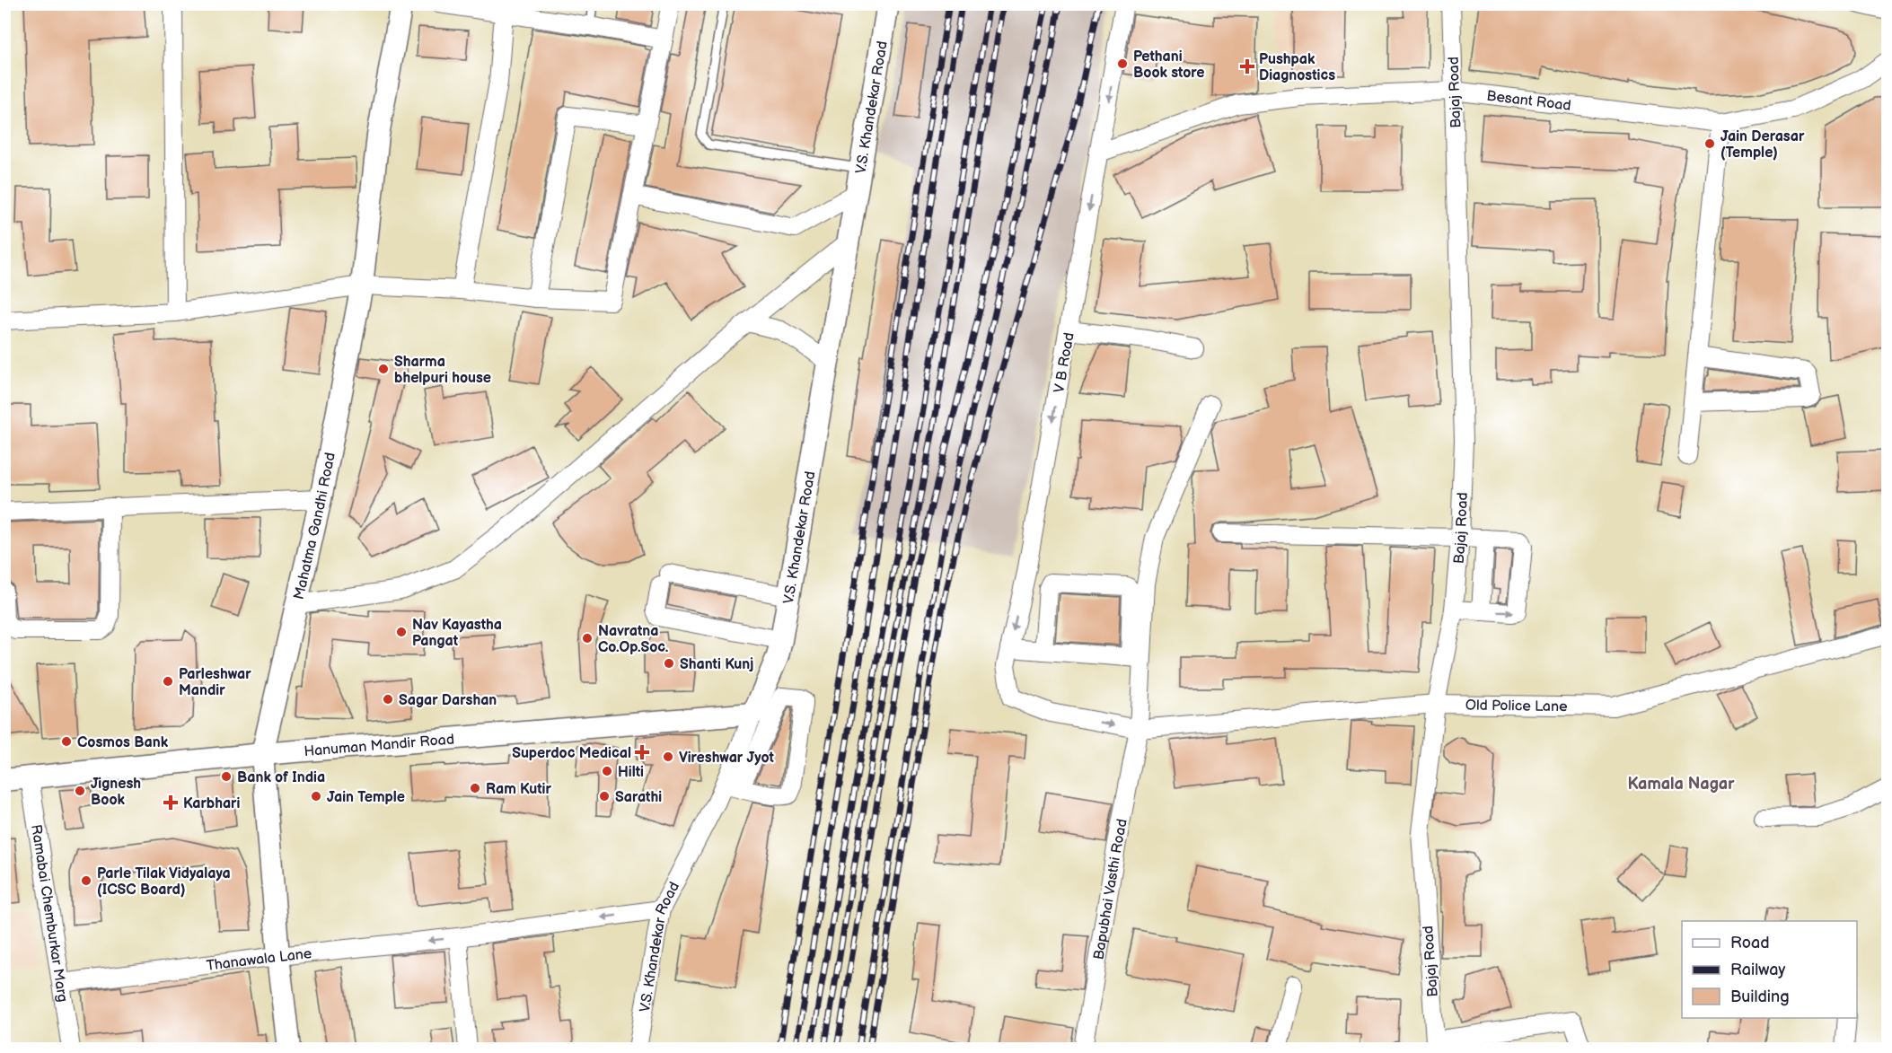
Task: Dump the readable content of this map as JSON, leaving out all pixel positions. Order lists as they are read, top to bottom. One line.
{"streets":{"street":["Bajaj Road","Besant Road","V.S. Khandekar Road","V B Road","Mahatma Gandhi Road","Old Police Lane","Hanuman Mandir Road","Bapubhai Vasthi Road","Ramabai Chemburkar Marg","Thanawala Lane"]},"crossings":[["Bajaj Road","Besant Road"],["Bajaj Road","Old Police Lane"],["Besant Road","V B Road"],["V.S. Khandekar Road","Hanuman Mandir Road"],["V.S. Khandekar Road","Thanawala Lane"],["V B Road","Old Police Lane"],["Mahatma Gandhi Road","Hanuman Mandir Road"],["Mahatma Gandhi Road","Thanawala Lane"],["Old Police Lane","Bapubhai Vasthi Road"],["Hanuman Mandir Road","Ramabai Chemburkar Marg"],["Ramabai Chemburkar Marg","Thanawala Lane"]],"one_way":["Thanawala Lane"],"districts":["Kamala Nagar"],"places":{"other":["Pethani Book store","Jain Derasar (Temple)","Sharma bhelpuri house","Nav Kayastha Pangat","Navratna Co.Op.Soc.","Shanti Kunj","Parleshwar Mandir","Sagar Darshan","Cosmos Bank","Vireshwar Jyot","Hilti","Bank of India","Ram Kutir","Jignesh Book","Jain Temple","Sarathi","Parle Tilak Vidyalaya (ICSC Board)"],"health":["Pushpak Diagnostics","Superdoc Medical","Karbhari"]},"legend":["Road","Railway","Building"]}
